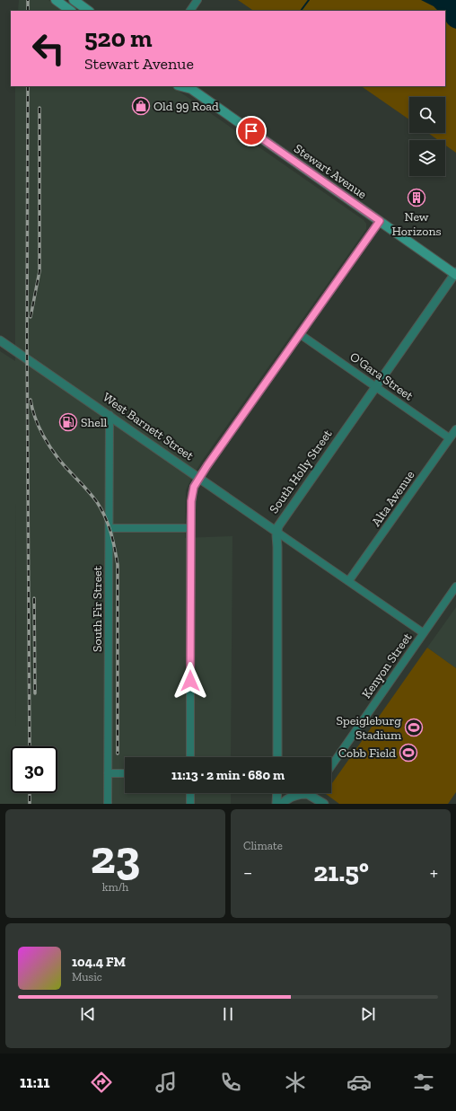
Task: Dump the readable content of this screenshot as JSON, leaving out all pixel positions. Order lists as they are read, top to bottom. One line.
{"streets":{"main road":["Stewart Avenue"],"street":["O'Gara Street","West Barnett Street","South Holly Street","Alta Avenue","South Fir Street","Kenyon Street"]},"crossings":[["Stewart Avenue","South Holly Street"],["O'Gara Street","South Holly Street"],["O'Gara Street","Alta Avenue"],["West Barnett Street","South Holly Street"],["West Barnett Street","Alta Avenue"],["West Barnett Street","South Fir Street"],["West Barnett Street","Kenyon Street"]],"places":{"shop":["Old 99 Road"],"building":["New Horizons"],"fuel station":["Shell"],"sports":["Speigleburg Stadium","Cobb Field"]},"page":{"turn":["520 m","Stewart Avenue"],"limit":"30","trip":"11:13 · 2 min · 680 m","tile":[["23","km/h"],"Climate"],"heat":["−","21.5°","+"],"song":["104.4 FM","Music"],"tabs":"11:11"}}
